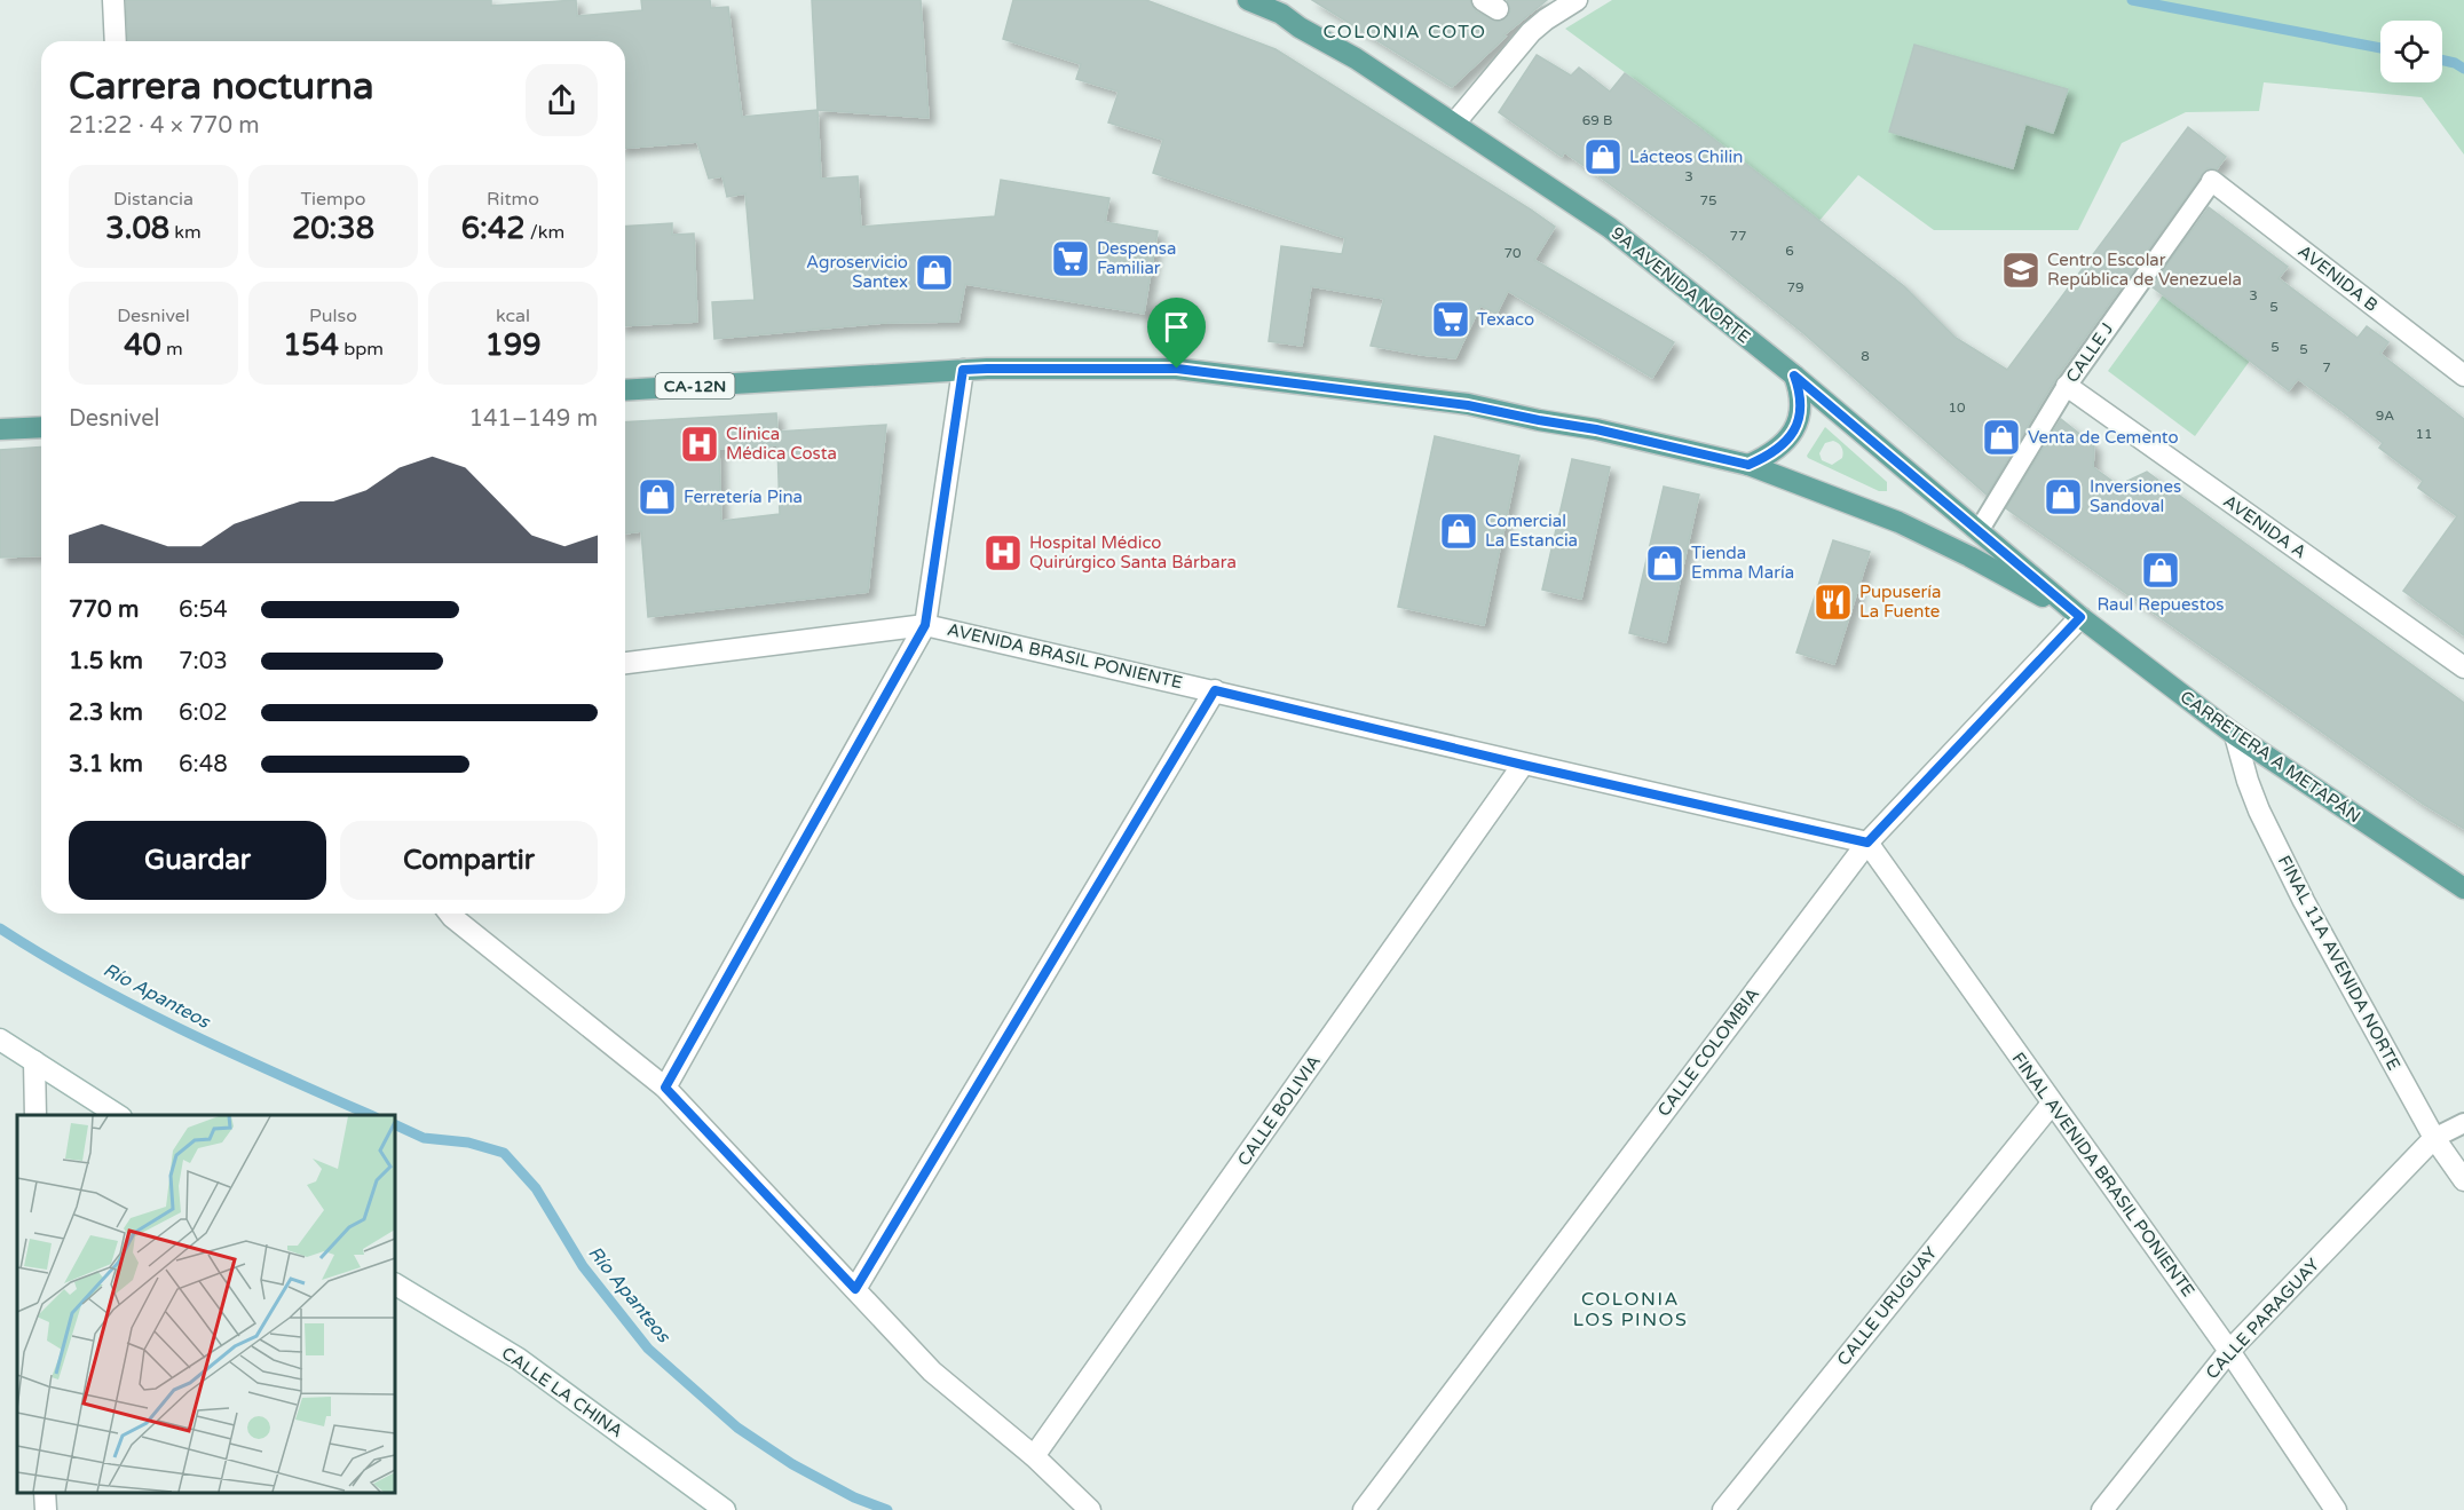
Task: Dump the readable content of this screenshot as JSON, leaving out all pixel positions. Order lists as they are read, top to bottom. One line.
{"streets":{"main road":["9A AVENIDA NORTE","CA-12N","CARRETERA A METAPÁN"],"street":["AVENIDA B","AVENIDA A","AVENIDA BRASIL PONIENTE","FINAL 11A AVENIDA NORTE","CALLE COLOMBIA","CALLE BOLIVIA","FINAL AVENIDA BRASIL PONIENTE","CALLE URUGUAY","CALLE PARAGUAY","CALLE LA CHINA"],"lane":["CALLE J"]},"crossings":[["AVENIDA B","CALLE J"],["9A AVENIDA NORTE","CALLE J"],["9A AVENIDA NORTE","CARRETERA A METAPÁN"],["9A AVENIDA NORTE","CALLE COLOMBIA"],["CALLE J","AVENIDA A"],["AVENIDA BRASIL PONIENTE","CALLE COLOMBIA"],["AVENIDA BRASIL PONIENTE","CALLE BOLIVIA"],["AVENIDA BRASIL PONIENTE","FINAL AVENIDA BRASIL PONIENTE"],["CARRETERA A METAPÁN","FINAL 11A AVENIDA NORTE"],["CARRETERA A METAPÁN","CALLE COLOMBIA"],["FINAL 11A AVENIDA NORTE","CALLE PARAGUAY"],["CALLE COLOMBIA","FINAL AVENIDA BRASIL PONIENTE"],["FINAL AVENIDA BRASIL PONIENTE","CALLE URUGUAY"],["FINAL AVENIDA BRASIL PONIENTE","CALLE PARAGUAY"]],"districts":["COLONIA COTO","COLONIA LOS PINOS"],"water":["Río Apanteos"],"places":{"shop":["Lácteos Chilin","Agroservicio Santex","Venta de Cemento","Ferretería Pina","Inversiones Sandoval","Comercial La Estancia","Tienda Emma María","Raul Repuestos"],"supermarket":["Despensa Familiar","Texaco"],"school or university":["Centro Escolar República de Venezuela"],"hospital":["Clínica Médica Costa","Hospital Médico Quirúrgico Santa Bárbara"],"restaurant":["Pupusería La Fuente"]},"house_numbers":["69 B","3","75","77","6","70","79","3","5","5","5","8","7","10","9A","11"],"page":{"heading":["Carrera nocturna","21:22 · 4 × 770 m"],"stats":[["Distancia","3.08 km"],["Tiempo","20:38"],["Ritmo","6:42 /km"],["Desnivel","40 m"],["Pulso","154 bpm"],["kcal","199"]],"chart":["Desnivel","141–149 m"],"list":[{"name":"770 m","note":"6:54"},{"name":"1.5 km","note":"7:03"},{"name":"2.3 km","note":"6:02"},{"name":"3.1 km","note":"6:48"}],"buttons":["Guardar","Compartir"]}}
